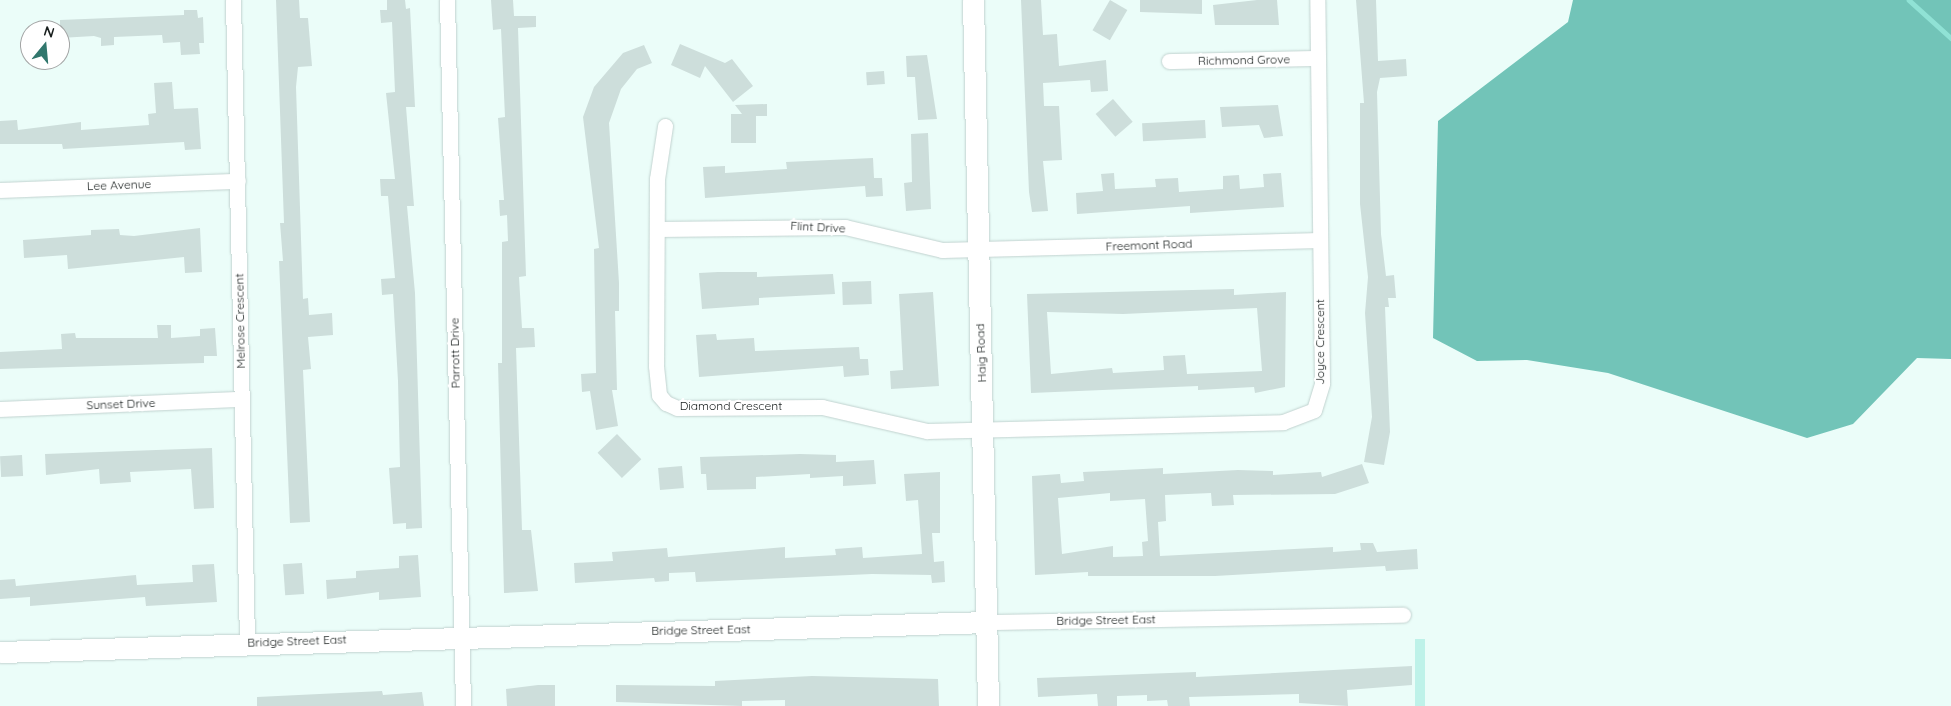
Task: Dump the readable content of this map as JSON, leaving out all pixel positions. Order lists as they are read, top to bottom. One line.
{"streets":{"street":["Richmond Grove","Lee Avenue","Flint Drive","Freemont Road","Melrose Crescent","Joyce Crescent","Parrott Drive","Haig Road","Sunset Drive","Diamond Crescent","Bridge Street East"]},"crossings":[["Richmond Grove","Joyce Crescent"],["Lee Avenue","Melrose Crescent"],["Flint Drive","Freemont Road"],["Flint Drive","Haig Road"],["Flint Drive","Diamond Crescent"],["Freemont Road","Joyce Crescent"],["Freemont Road","Haig Road"],["Melrose Crescent","Sunset Drive"],["Melrose Crescent","Bridge Street East"],["Joyce Crescent","Haig Road"],["Joyce Crescent","Diamond Crescent"],["Parrott Drive","Bridge Street East"],["Haig Road","Diamond Crescent"],["Haig Road","Bridge Street East"]],"north":"top"}
